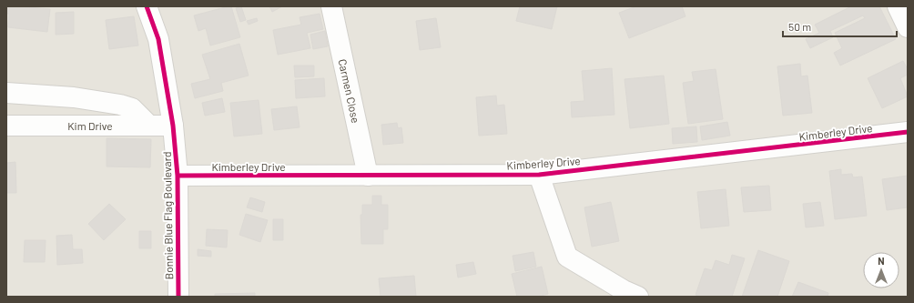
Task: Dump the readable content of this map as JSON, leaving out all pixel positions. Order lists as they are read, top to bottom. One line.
{"streets":{"street":["Carmen Close","Kim Drive","Kimberley Drive","Bonnie Blue Flag Boulevard"]},"crossings":[["Carmen Close","Kimberley Drive"],["Kim Drive","Bonnie Blue Flag Boulevard"],["Kimberley Drive","Bonnie Blue Flag Boulevard"]],"scale_bar":"50 m","north":"top"}
